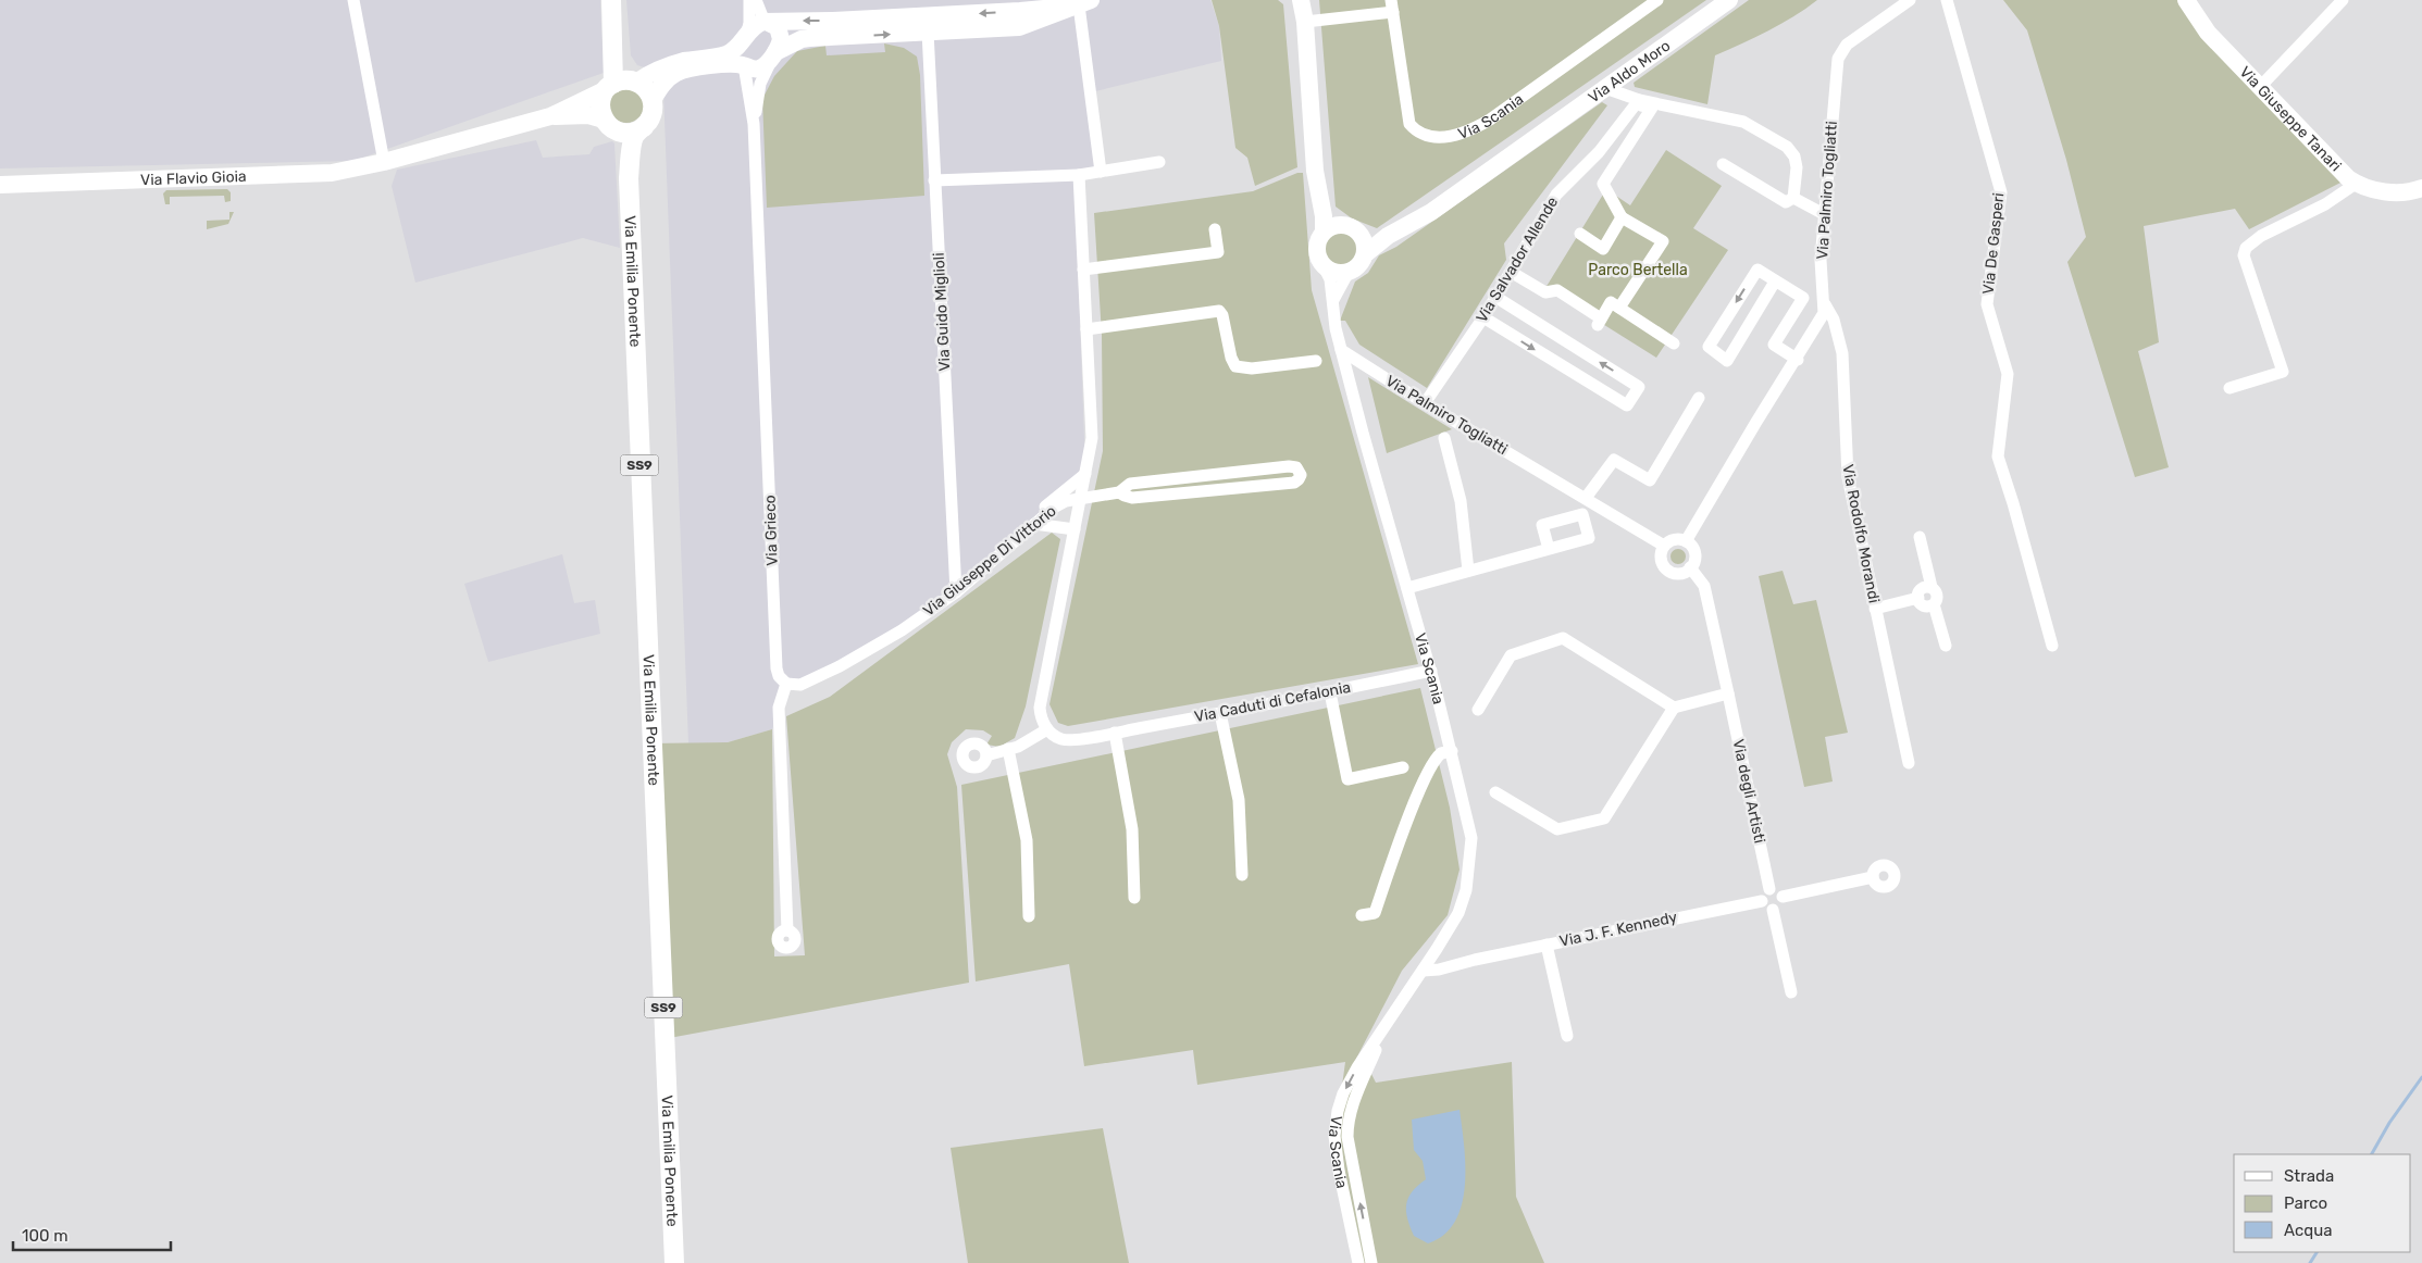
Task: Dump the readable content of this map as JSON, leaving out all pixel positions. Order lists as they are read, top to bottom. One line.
{"streets":{"main road":["Via Aldo Moro","Via Scania","Via Giuseppe Tanari","Via Flavio Gioia","Via Emilia Ponente","SS9"],"street":["Via Palmiro Togliatti","Via De Gasperi","Via Salvador Allende","Via Guido Miglioli","Via Grieco","Via Rodolfo Morandi","Via Giuseppe Di Vittorio","Via Caduti di Cefalonia","Via degli Artisti","Via J. F. Kennedy"]},"crossings":[["Via Aldo Moro","Via Scania"],["Via Scania","Via Palmiro Togliatti"],["Via Scania","Via Caduti di Cefalonia"],["Via Palmiro Togliatti","Via Salvador Allende"],["Via Palmiro Togliatti","Via Rodolfo Morandi"],["Via Palmiro Togliatti","Via degli Artisti"],["Via Emilia Ponente","SS9"],["Via Guido Miglioli","Via Giuseppe Di Vittorio"],["Via Grieco","Via Giuseppe Di Vittorio"],["Via Giuseppe Di Vittorio","Via Caduti di Cefalonia"],["Via degli Artisti","Via J. F. Kennedy"]],"parks":["Parco Bertella"],"legend":["Strada","Parco","Acqua"],"scale_bar":"100 m"}
